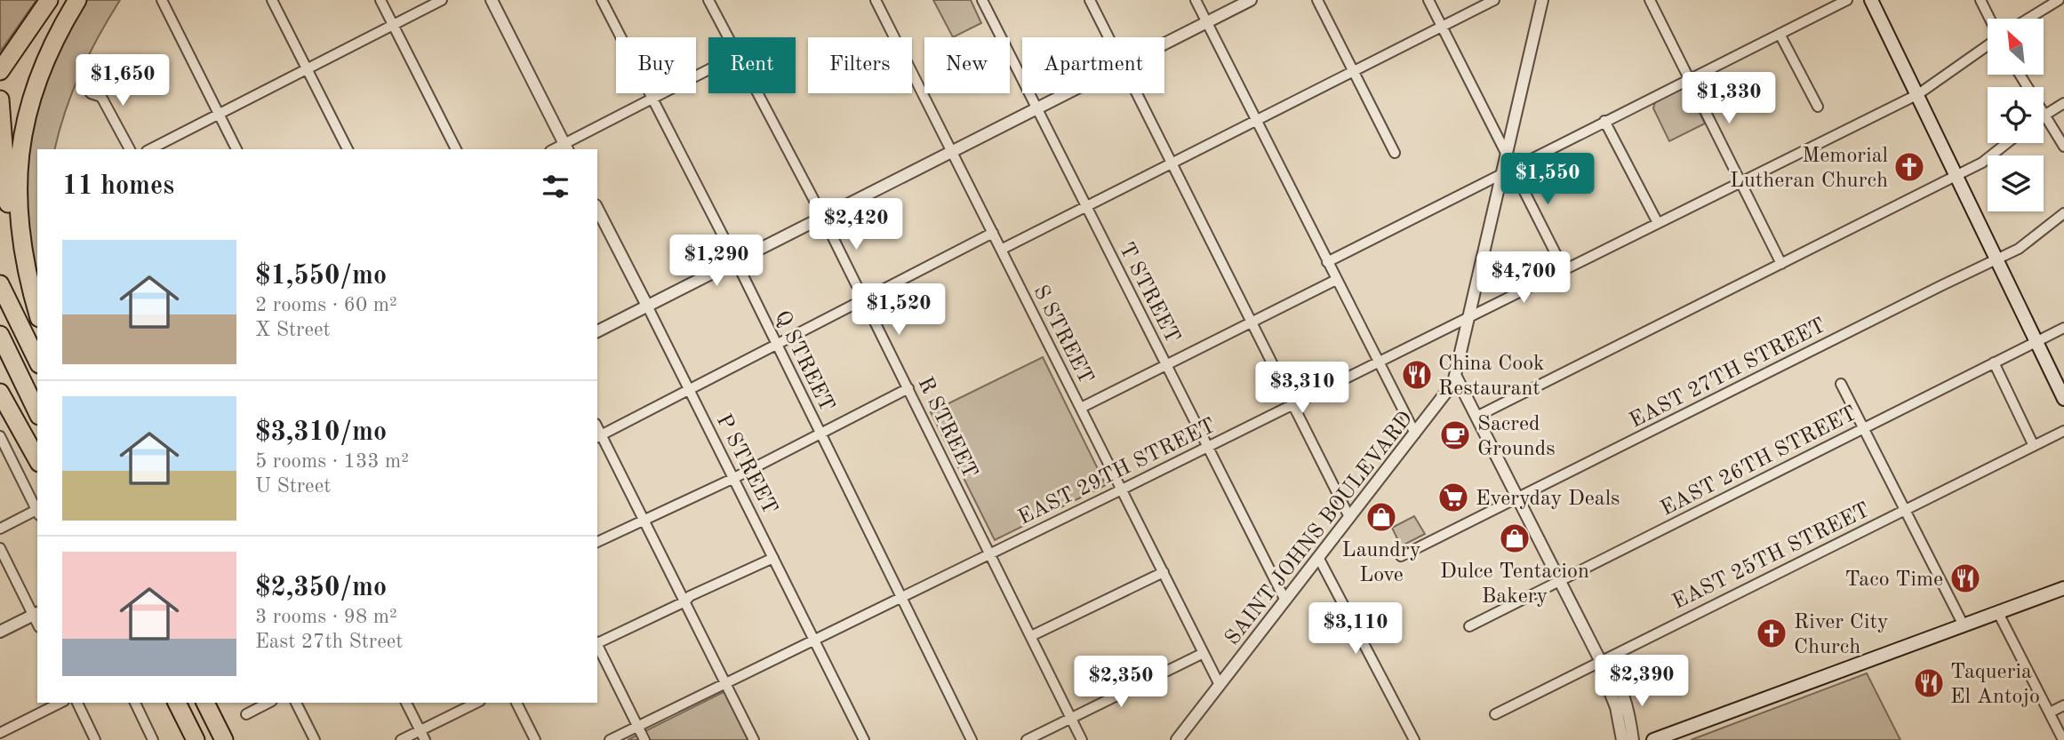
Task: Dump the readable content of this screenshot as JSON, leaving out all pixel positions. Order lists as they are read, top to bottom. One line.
{"streets":{"street":["T STREET","S STREET","Q STREET","EAST 27TH STREET","R STREET","EAST 26TH STREET","P STREET","EAST 29TH STREET","SAINT JOHNS BOULEVARD","EAST 25TH STREET"]},"crossings":[["T STREET","EAST 29TH STREET"],["T STREET","SAINT JOHNS BOULEVARD"],["S STREET","EAST 29TH STREET"],["S STREET","SAINT JOHNS BOULEVARD"],["Q STREET","EAST 29TH STREET"],["R STREET","EAST 29TH STREET"],["P STREET","EAST 29TH STREET"],["EAST 29TH STREET","SAINT JOHNS BOULEVARD"]],"places":{"church":["Memorial Lutheran Church","River City Church"],"restaurant":["China Cook Restaurant","Taco Time","Taqueria El Antojo"],"cafe":["Sacred Grounds"],"supermarket":["Everyday Deals"],"shop":["Laundry Love","Dulce Tentacion Bakery"]},"north":"top left","page":{"chip":["Buy","Rent","Filters","New","Apartment"],"price":["$1,650","$1,330","$1,550","$2,420","$1,290","$4,700","$1,520","$3,310","$3,110","$2,390","$2,350"],"heading":"11 homes","list":[{"name":"$1,550/mo","note":"2 rooms · 60 m² · X Street"},{"name":"$3,310/mo","note":"5 rooms · 133 m² · U Street"},{"name":"$2,350/mo","note":"3 rooms · 98 m² · East 27th Street"}]}}
